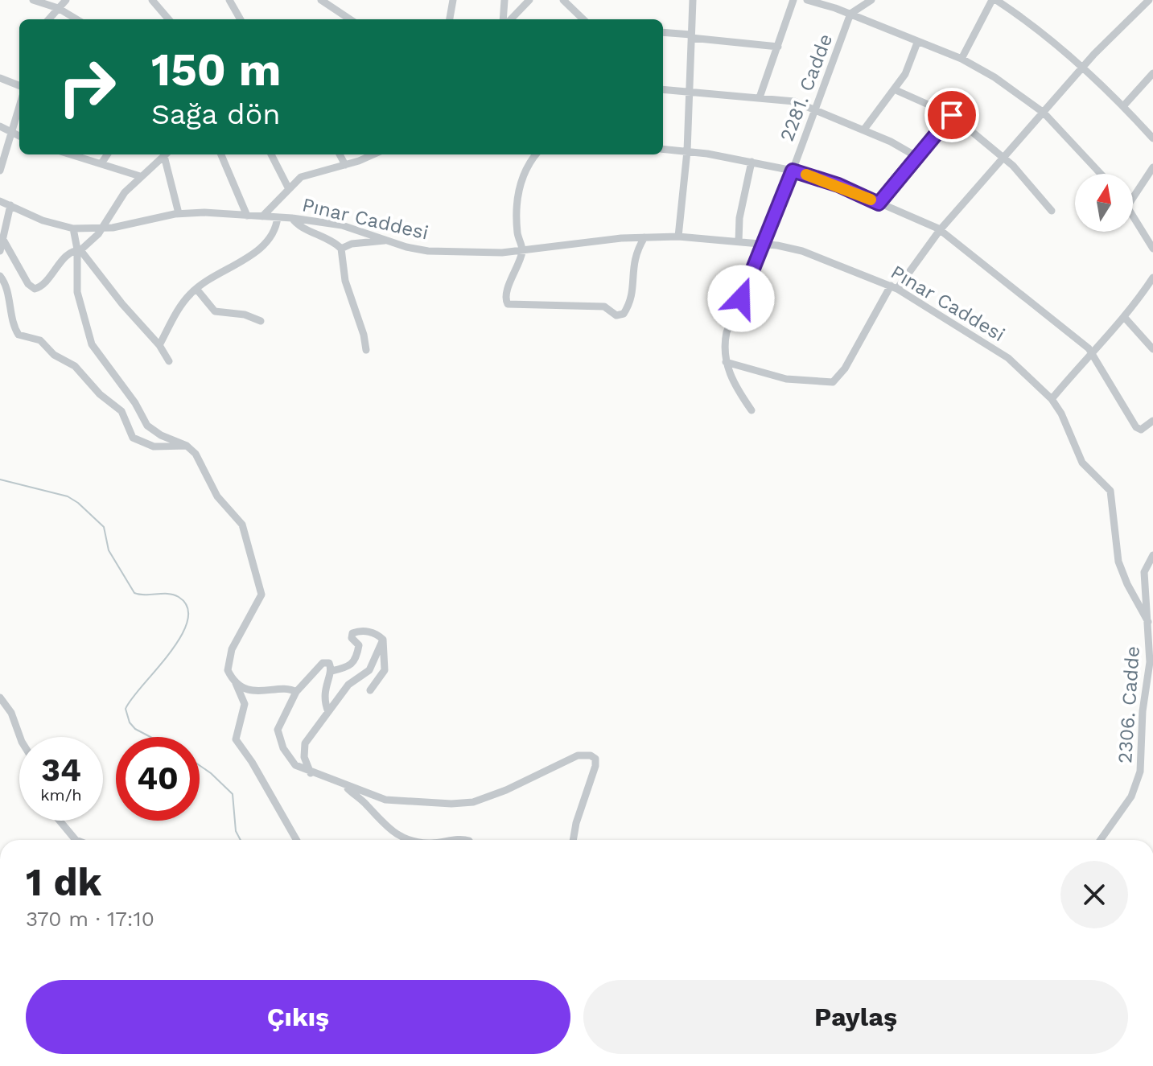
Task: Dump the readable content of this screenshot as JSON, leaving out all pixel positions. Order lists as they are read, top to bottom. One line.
{"streets":{"street":["2281. Cadde","Pınar Caddesi","2306. Cadde"]},"crossings":[["2281. Cadde","Pınar Caddesi"],["Pınar Caddesi","2306. Cadde"]],"north":"top","page":{"turn":["150 m","Sağa dön"],"speed":"34 km/h","limit":"40","heading":["1 dk","370 m · 17:10"],"buttons":["Çıkış","Paylaş"]}}
